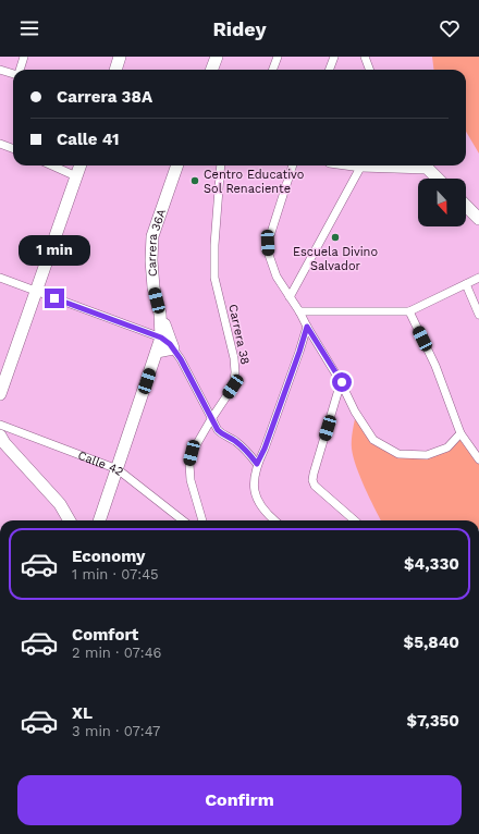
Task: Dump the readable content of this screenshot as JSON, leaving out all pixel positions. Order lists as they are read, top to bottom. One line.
{"streets":{"street":["Carrera 36A","Carrera 38","Calle 42"]},"crossings":[["Carrera 36A","Calle 42"]],"places":["Centro Educativo Sol Renaciente","Escuela Divino Salvador"],"north":"bottom","page":{"header":"Ridey","banner":["Carrera 38A","Calle 41"],"bubble":"1 min","list":[{"name":"Economy","note":"1 min · 07:45","value":"$4,330"},{"name":"Comfort","note":"2 min · 07:46","value":"$5,840"},{"name":"XL","note":"3 min · 07:47","value":"$7,350"}],"buttons":"Confirm"}}
